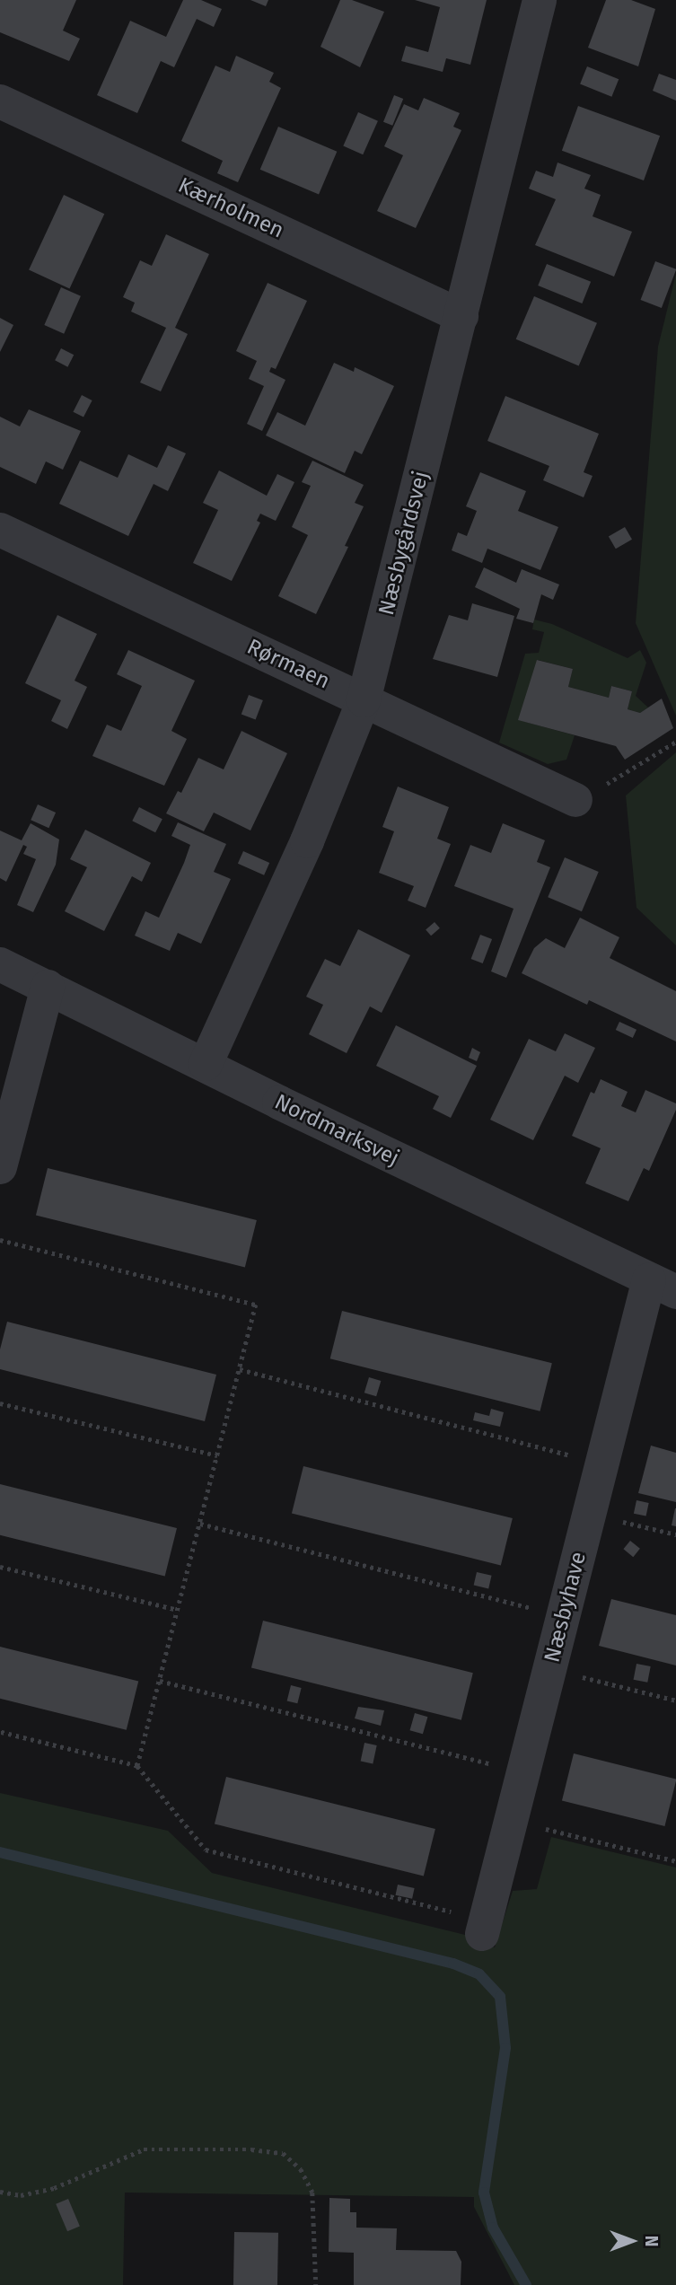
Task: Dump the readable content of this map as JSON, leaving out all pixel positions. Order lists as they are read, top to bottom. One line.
{"streets":{"street":["Kærholmen","Næsbygårdsvej","Rørmaen","Nordmarksvej","Næsbyhave"]},"crossings":[["Kærholmen","Næsbygårdsvej"],["Næsbygårdsvej","Rørmaen"],["Næsbygårdsvej","Nordmarksvej"],["Nordmarksvej","Næsbyhave"]],"north":"right"}
